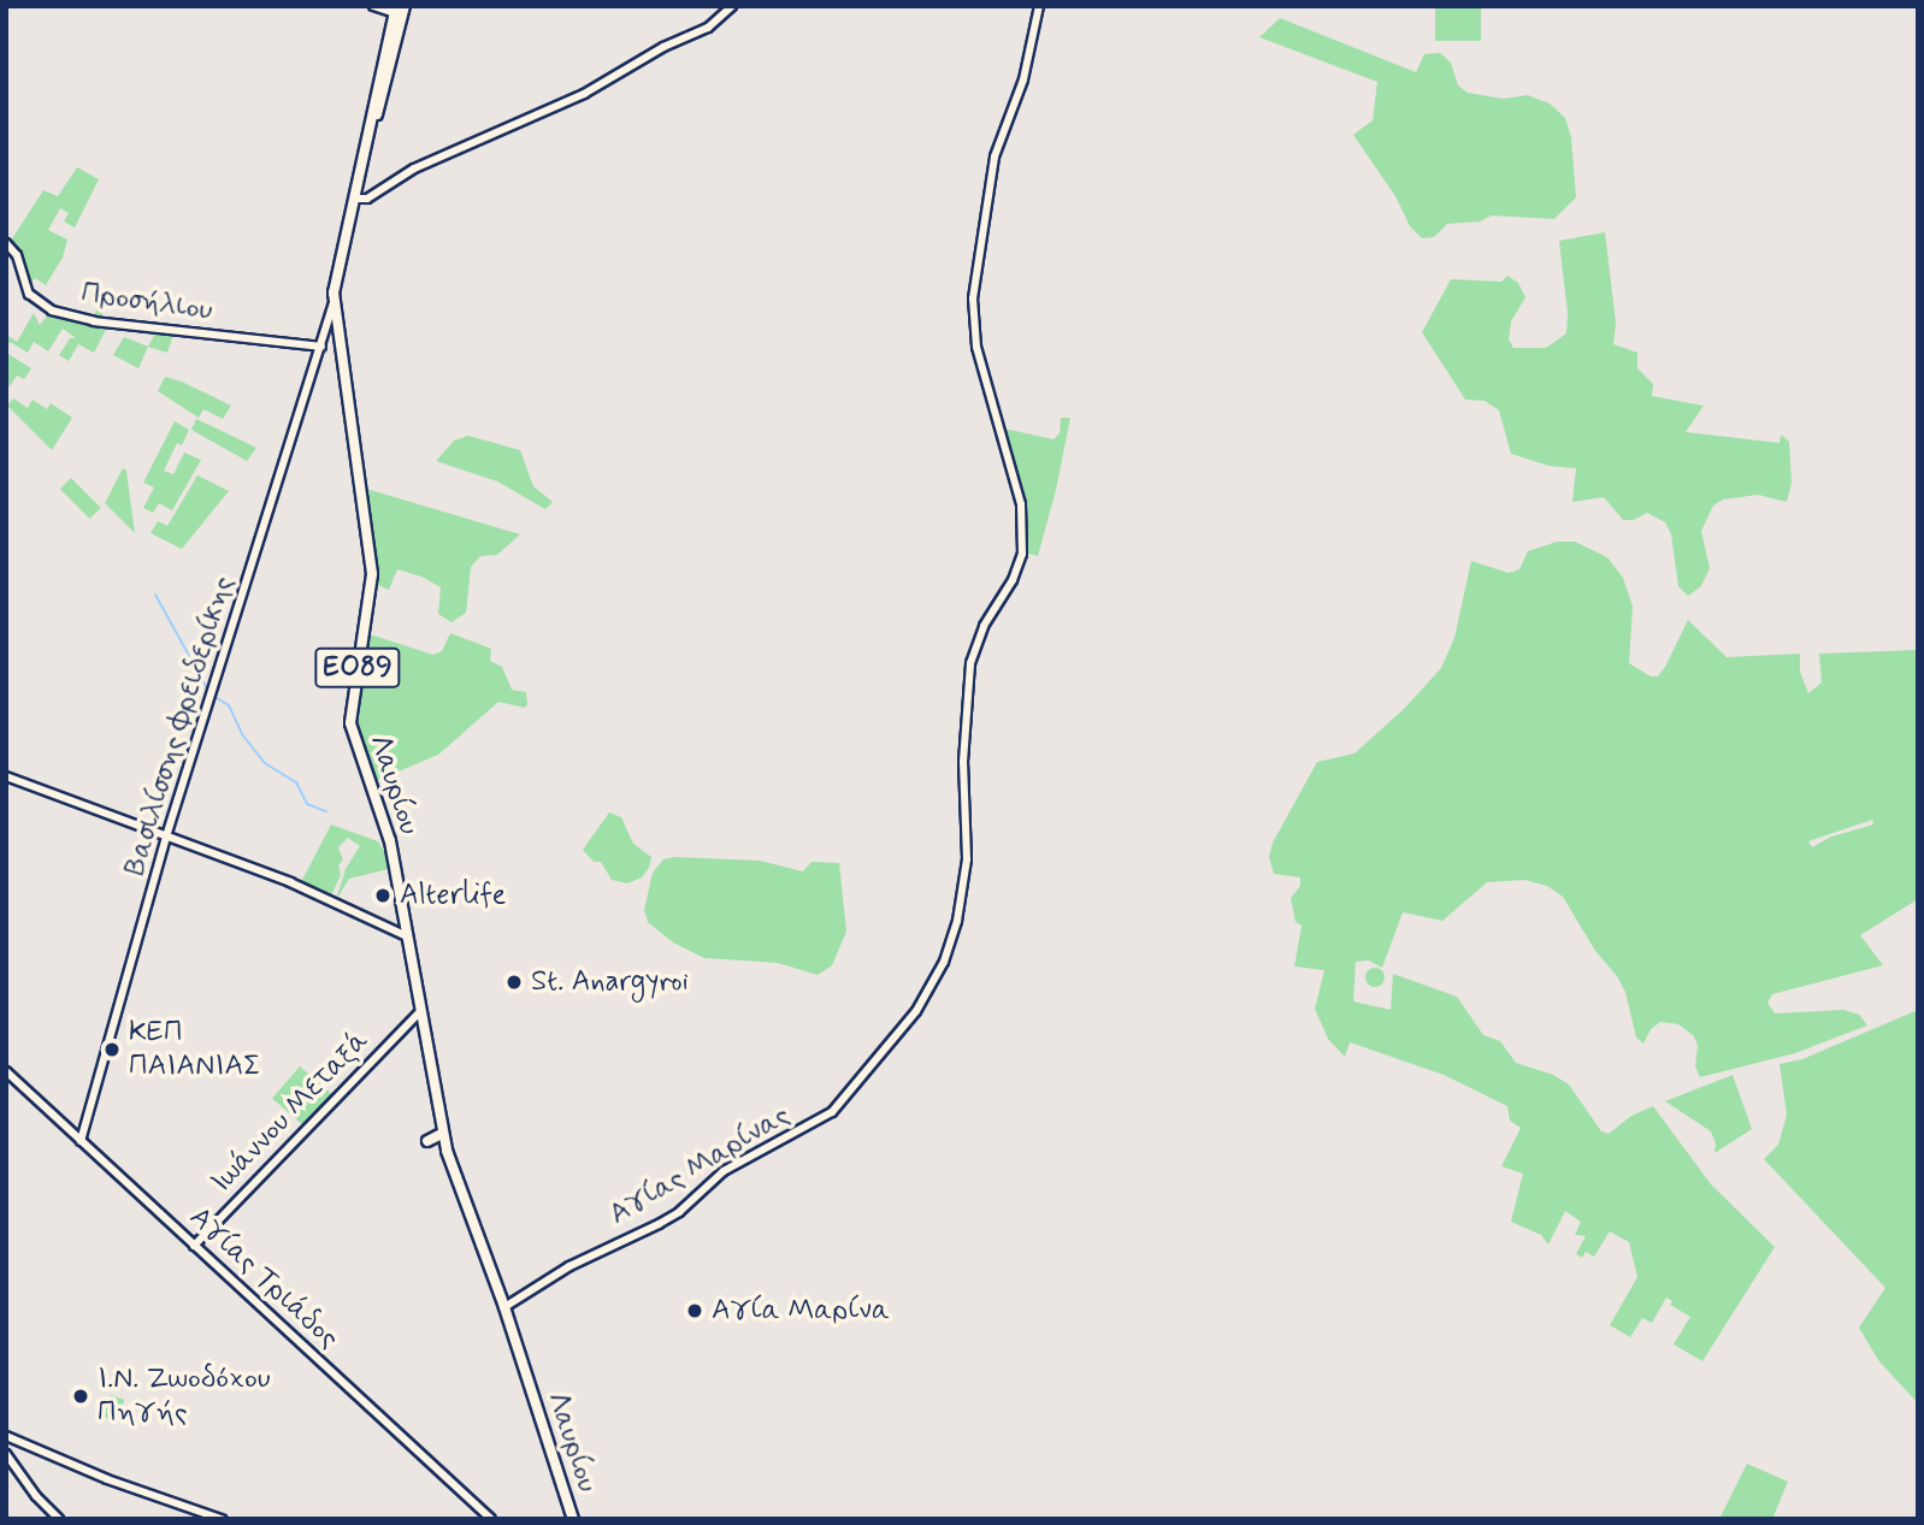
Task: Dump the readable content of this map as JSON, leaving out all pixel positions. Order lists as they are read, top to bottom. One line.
{"streets":{"main road":["ΕΟ89","Λαυρίου"],"street":["Προσήλιου","Βασιλίσσης Φρειδερίκης","Ιωάννου Μεταξά","Αγίας Μαρίνας","Αγίας Τριάδος"]},"crossings":[["Προσήλιου","Βασιλίσσης Φρειδερίκης"],["Βασιλίσσης Φρειδερίκης","Λαυρίου"],["Βασιλίσσης Φρειδερίκης","Αγίας Τριάδος"],["Λαυρίου","Ιωάννου Μεταξά"],["Λαυρίου","Αγίας Μαρίνας"],["Ιωάννου Μεταξά","Αγίας Τριάδος"]],"places":["Alterlife","St. Anargyroi","ΚΕΠ ΠΑΙΑΝΙΑΣ","Αγία Μαρίνα","Ι.Ν. Ζωοδόχου Πηγής"]}
